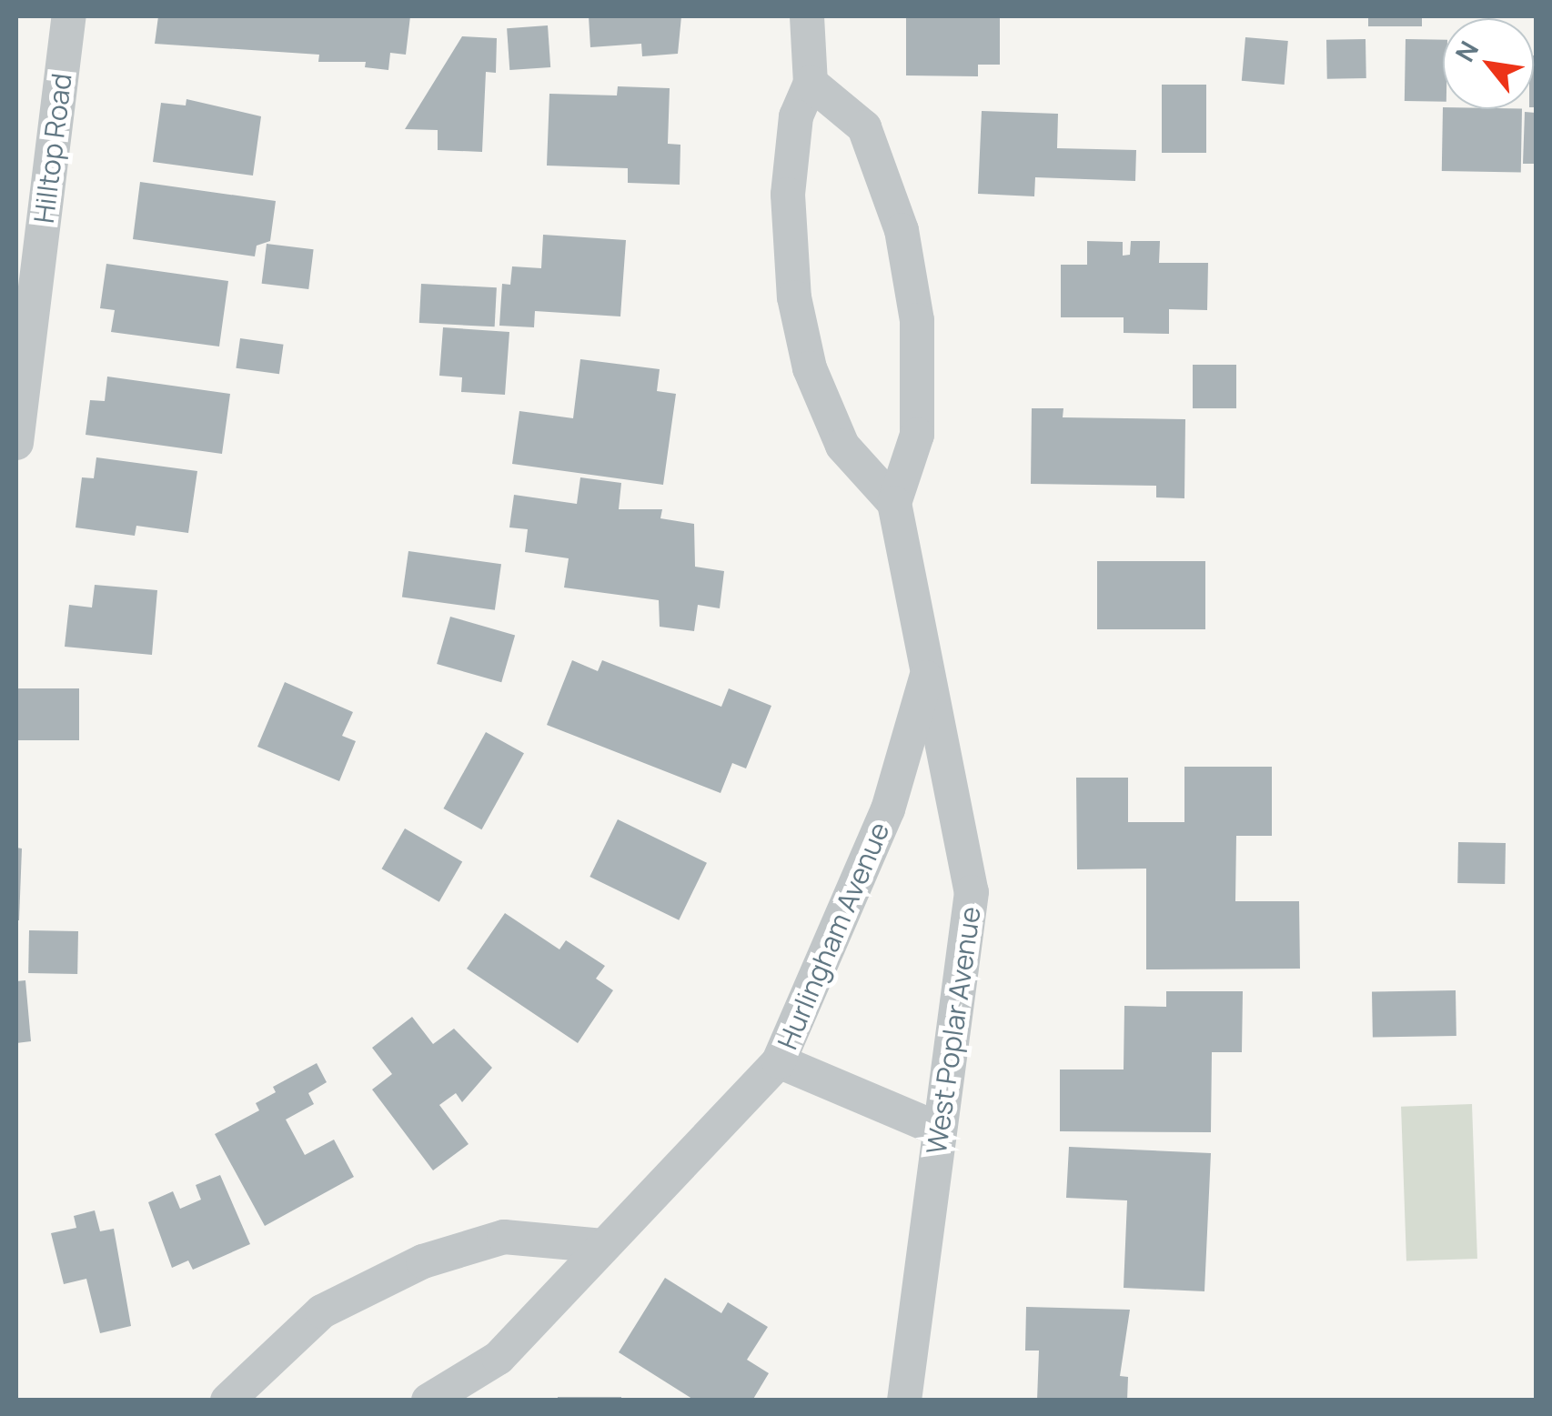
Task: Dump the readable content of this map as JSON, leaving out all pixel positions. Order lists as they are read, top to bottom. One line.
{"streets":{"street":["Hilltop Road","Hurlingham Avenue","West Poplar Avenue"]},"crossings":[["Hurlingham Avenue","West Poplar Avenue"]],"north":"top left"}
